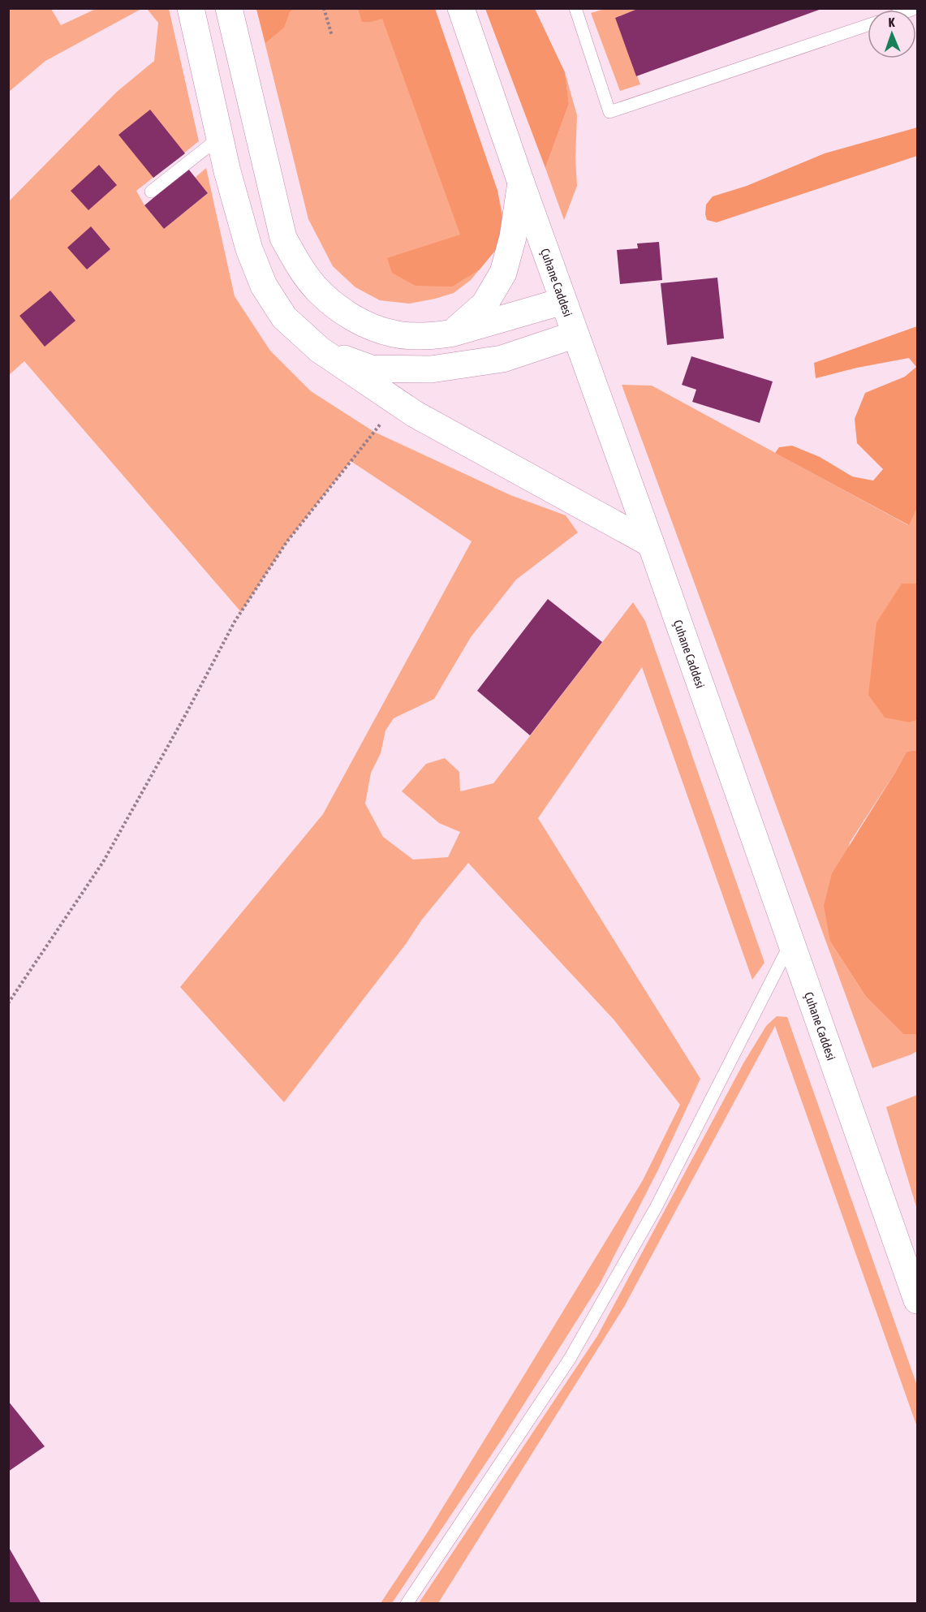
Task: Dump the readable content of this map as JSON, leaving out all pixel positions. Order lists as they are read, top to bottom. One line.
{"streets":{"main road":["Çuhane Caddesi"]},"north":"top"}
